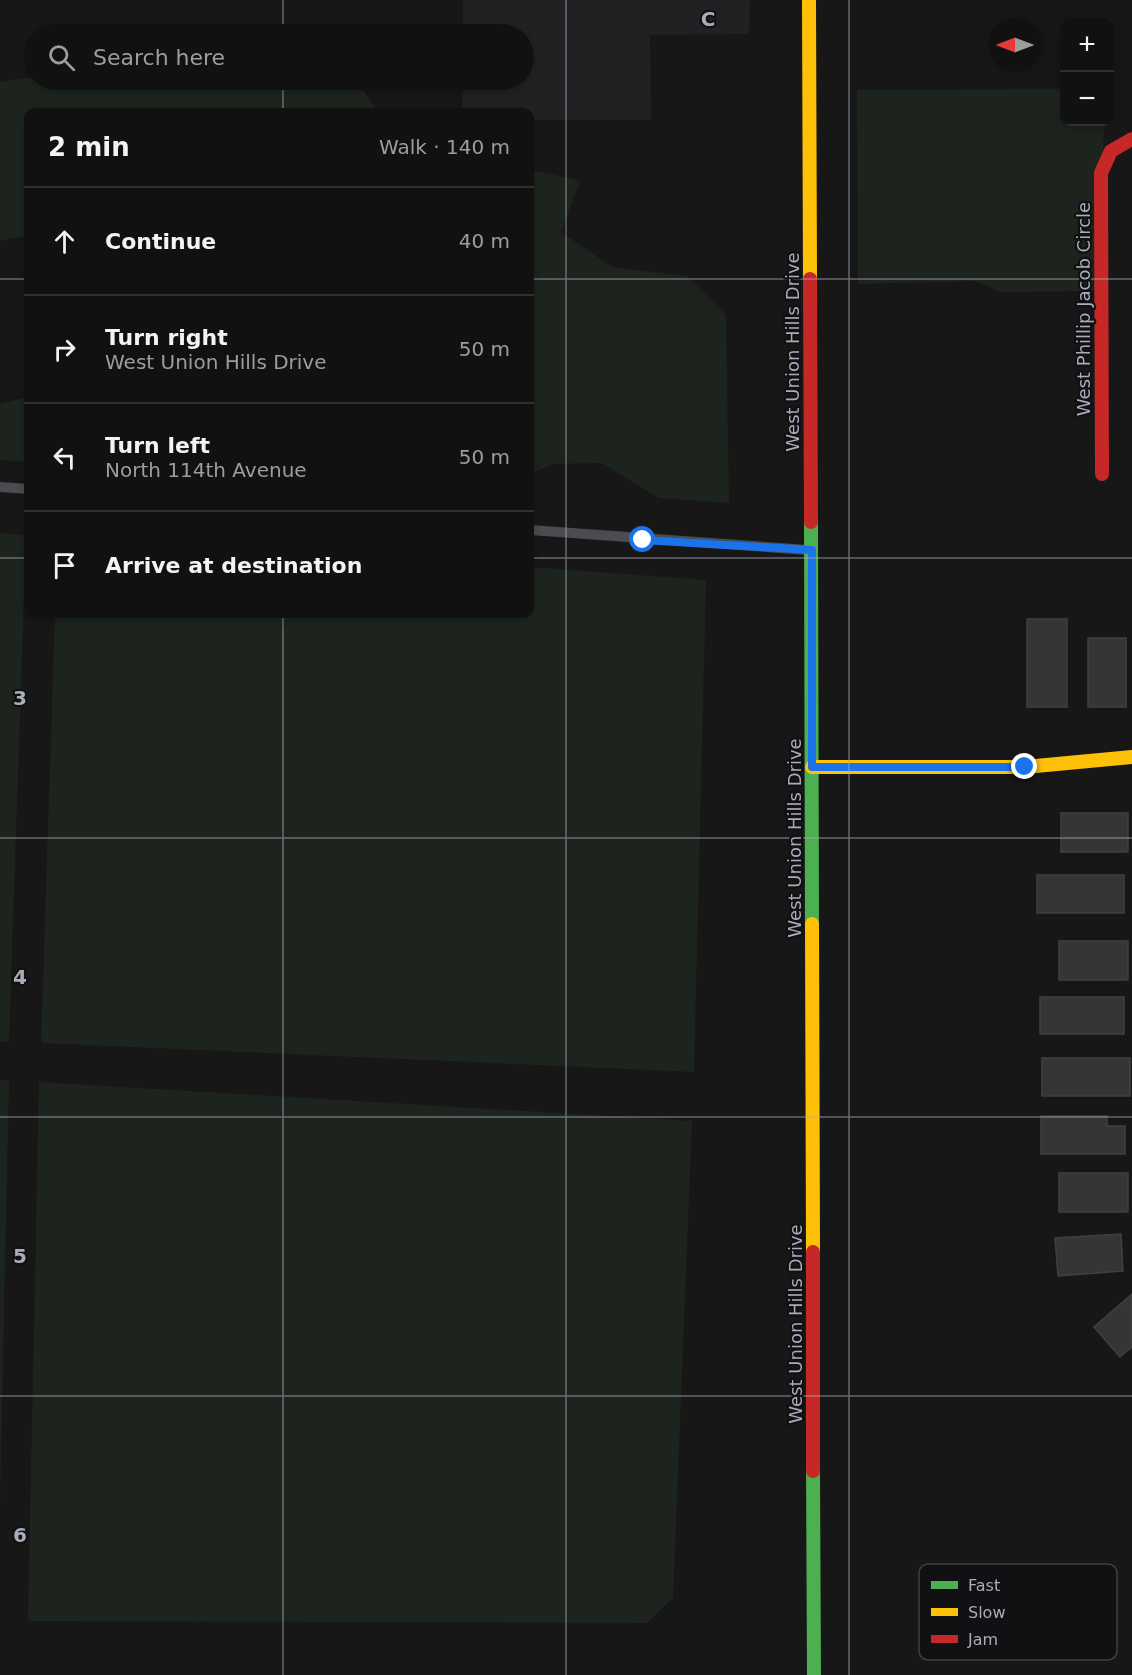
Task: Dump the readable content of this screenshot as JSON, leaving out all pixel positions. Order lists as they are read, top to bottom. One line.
{"streets":{"main road":["West Phillip Jacob Circle","West Union Hills Drive"]},"legend":["Fast","Slow","Jam"],"north":"left","page":{"map_buttons":["+","−"],"search":"Search here","heading":["2 min","Walk · 140 m"],"list":[["Continue","40 m"],["Turn right","West Union Hills Drive","50 m"],["Turn left","North 114th Avenue","50 m"],"Arrive at destination"]},"grid":{"columns":["C"],"rows":["3","4","5","6"]}}
